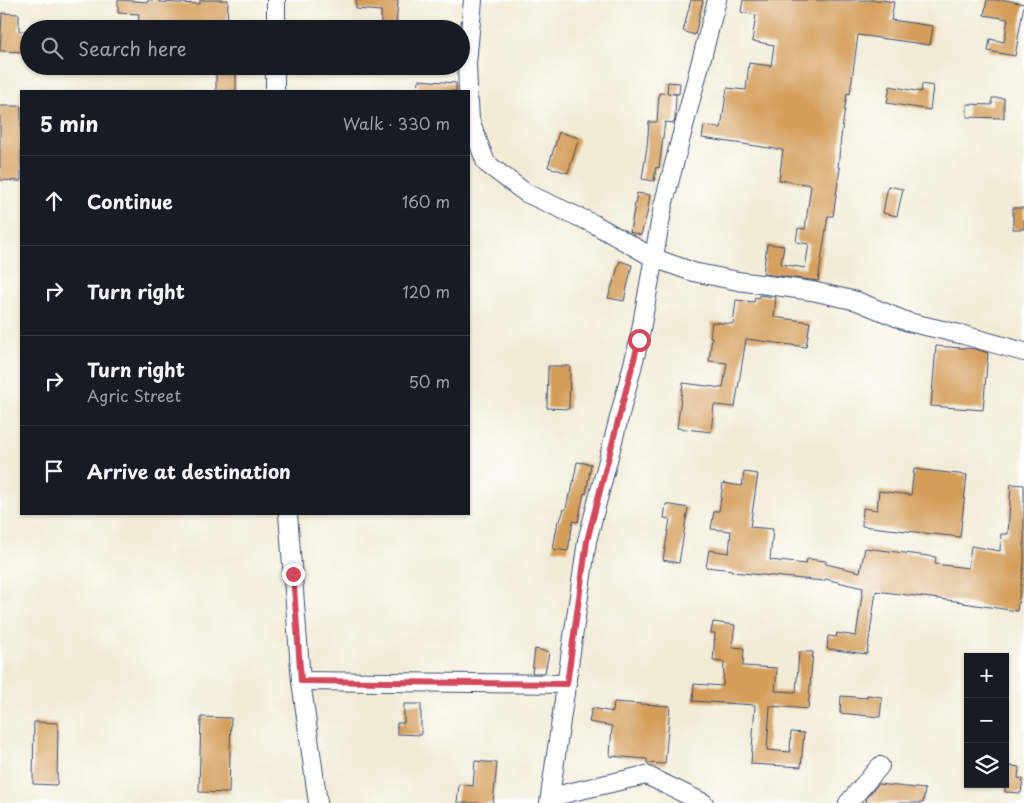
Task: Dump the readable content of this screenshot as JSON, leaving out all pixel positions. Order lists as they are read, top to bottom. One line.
{"page":{"search":"Search here","heading":["5 min","Walk · 330 m"],"list":[["Continue","160 m"],["Turn right","120 m"],["Turn right","Agric Street","50 m"],"Arrive at destination"],"map_buttons":["+","−"]}}
